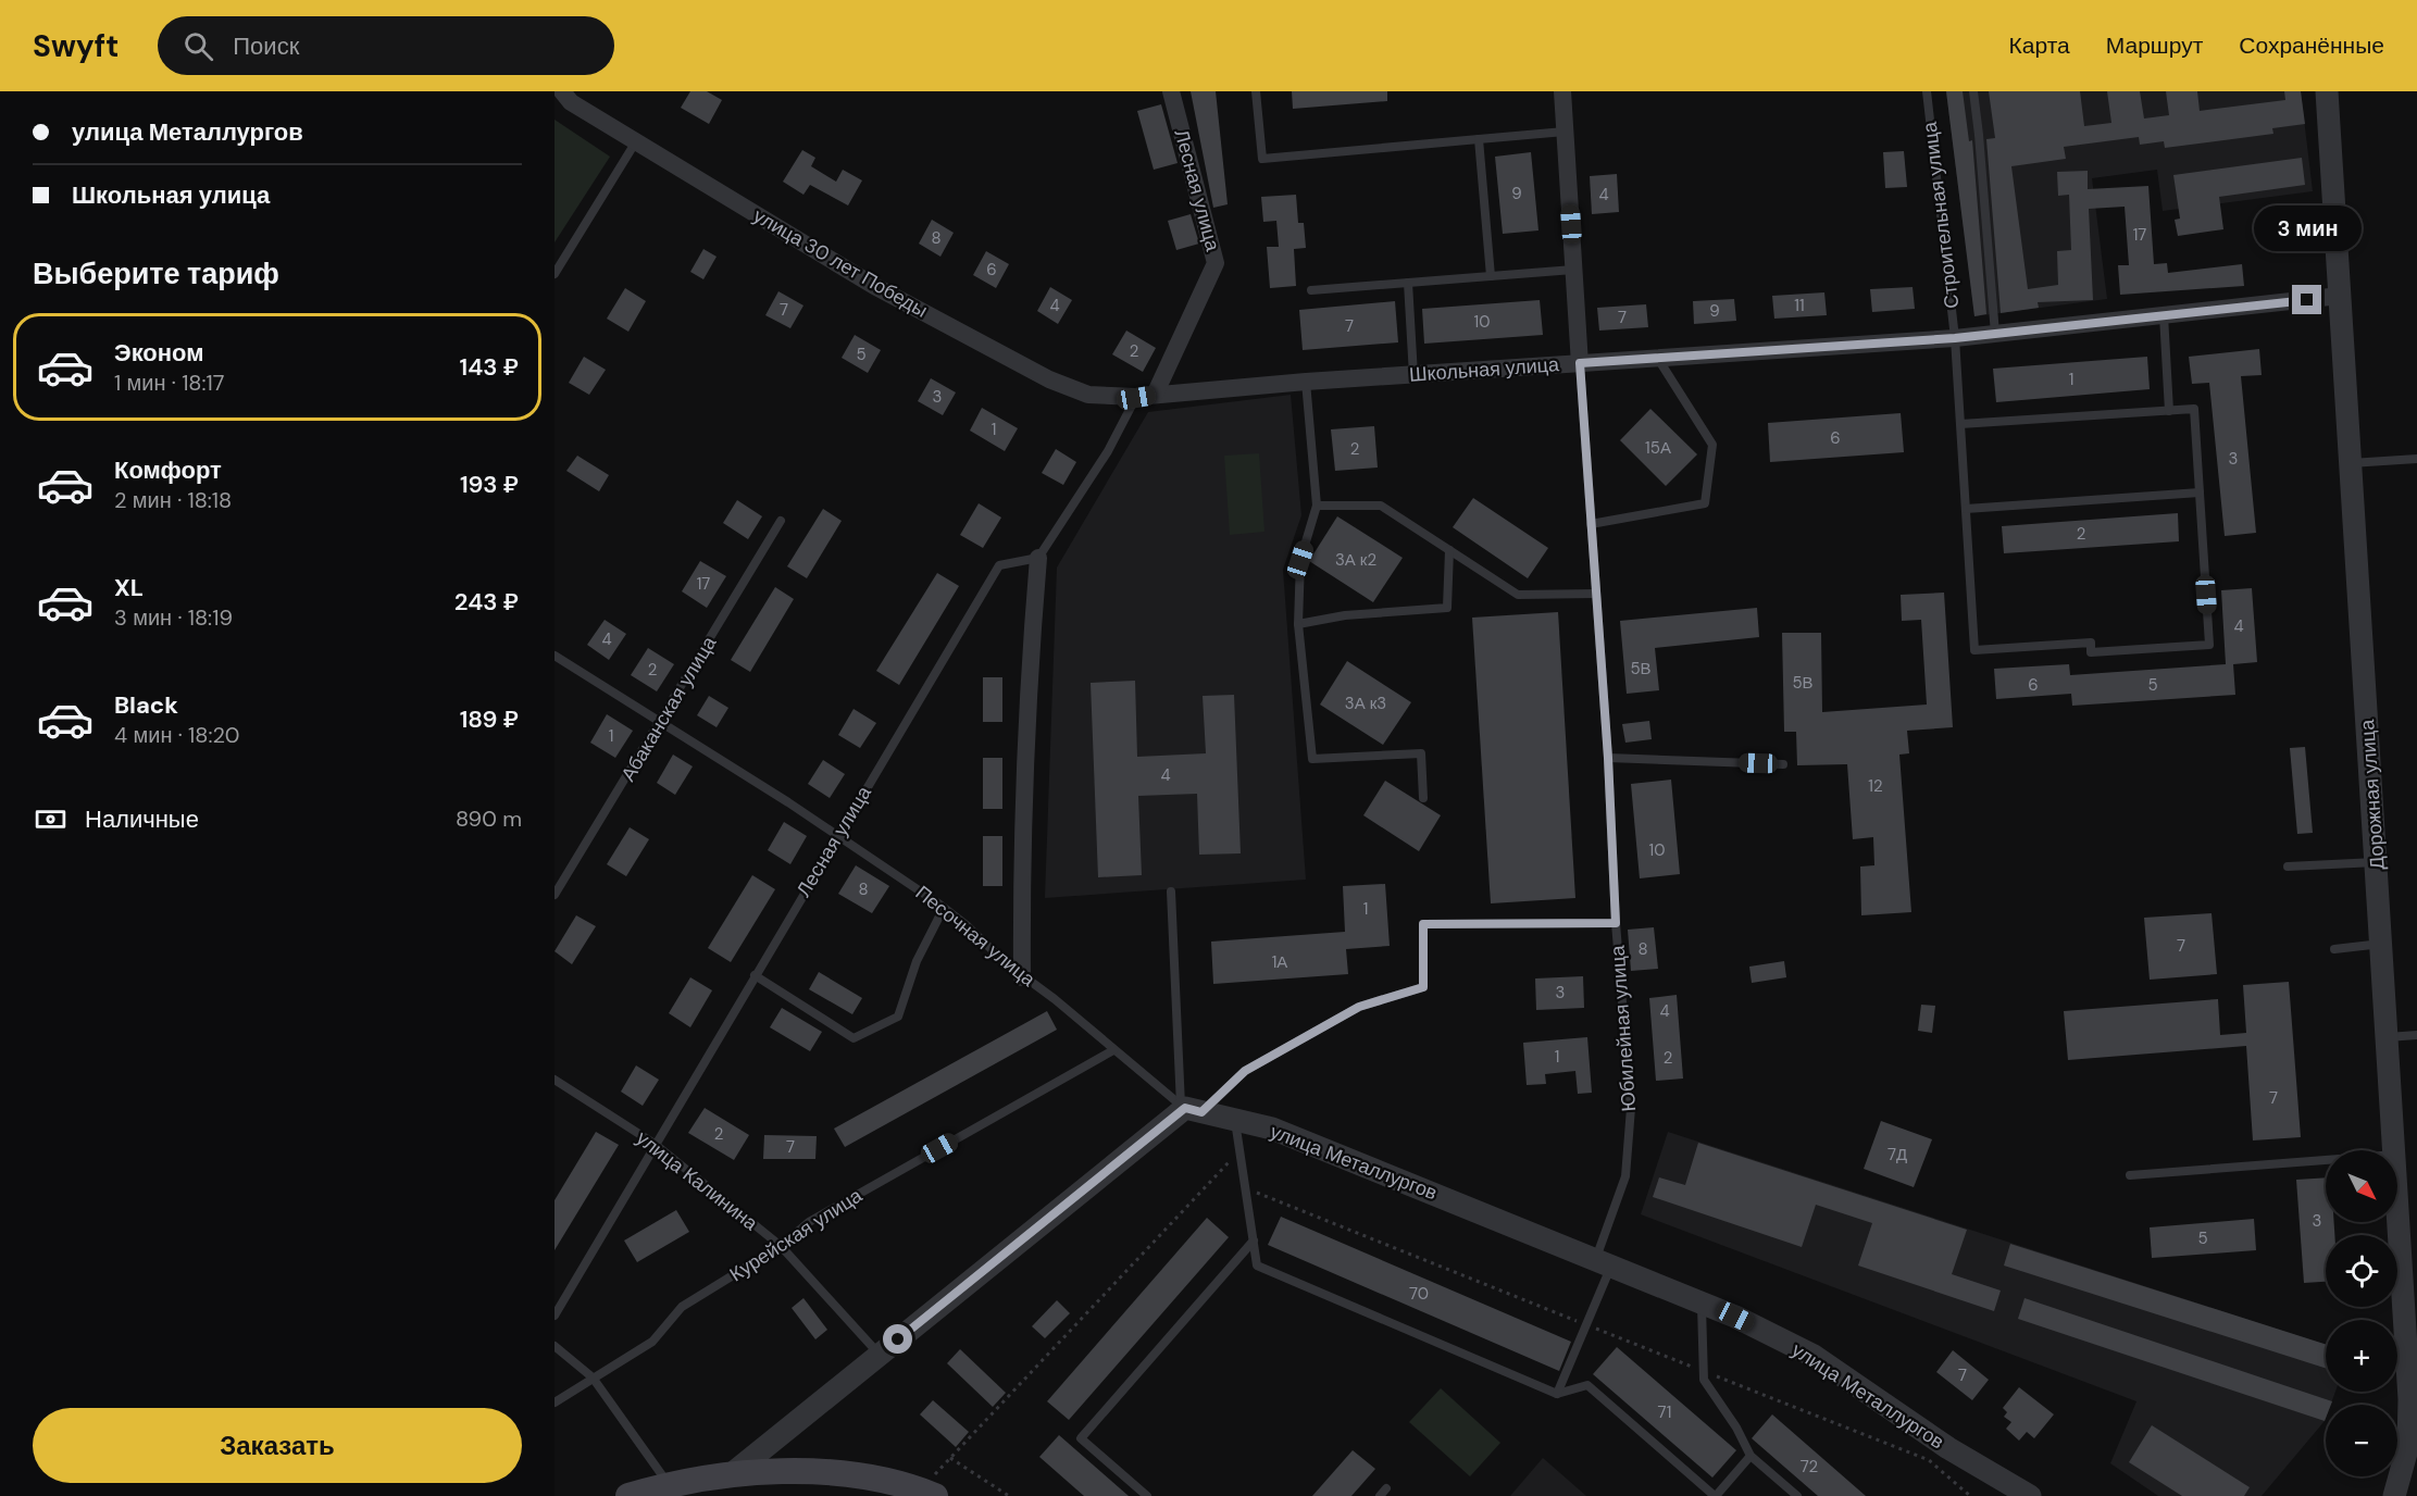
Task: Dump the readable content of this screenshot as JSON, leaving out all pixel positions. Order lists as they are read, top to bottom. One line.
{"streets":{"street":["Лесная улица","улица 30 лет Победы","Школьная улица","Дорожная улица","Юбилейная улица","улица Металлургов"],"lane":["Строительная улица","Абаканская улица","Песочная улица","улица Калинина","Курейская улица"]},"crossings":[["Лесная улица","Школьная улица"],["Лесная улица","Песочная улица"],["Лесная улица","улица Калинина"],["Строительная улица","Школьная улица"],["улица 30 лет Победы","Школьная улица"],["Школьная улица","Дорожная улица"],["Школьная улица","Юбилейная улица"],["Абаканская улица","Песочная улица"],["Песочная улица","улица Металлургов"],["Песочная улица","Курейская улица"],["Юбилейная улица","улица Металлургов"],["улица Калинина","Курейская улица"]],"house_numbers":["9","4","17","8","6","4","11","7","9","7","10","7","2","5","1","3","1","6","15А","2","3","2","3А к2","17","4","4","5В","2","5В","6","5","3А к3","1","4","12","10","8","1","7","8","1А","3","4","1","2","7","2","7","7Д","3","5","70","7","71","72"],"north":"bottom right","page":{"header":"Swyft","search":"Поиск","nav":["Карта","Маршрут","Сохранённые"],"banner":["улица Металлургов","Школьная улица"],"bubble":"3 мин","heading":"Выберите тариф","list":[{"name":"Эконом","note":"1 мин · 18:17","value":"143 ₽"},{"name":"Комфорт","note":"2 мин · 18:18","value":"193 ₽"},{"name":"XL","note":"3 мин · 18:19","value":"243 ₽"},{"name":"Black","note":"4 мин · 18:20","value":"189 ₽"}],"pay":["Наличные","890 m"],"map_buttons":["+","−"],"buttons":"Заказать"}}
